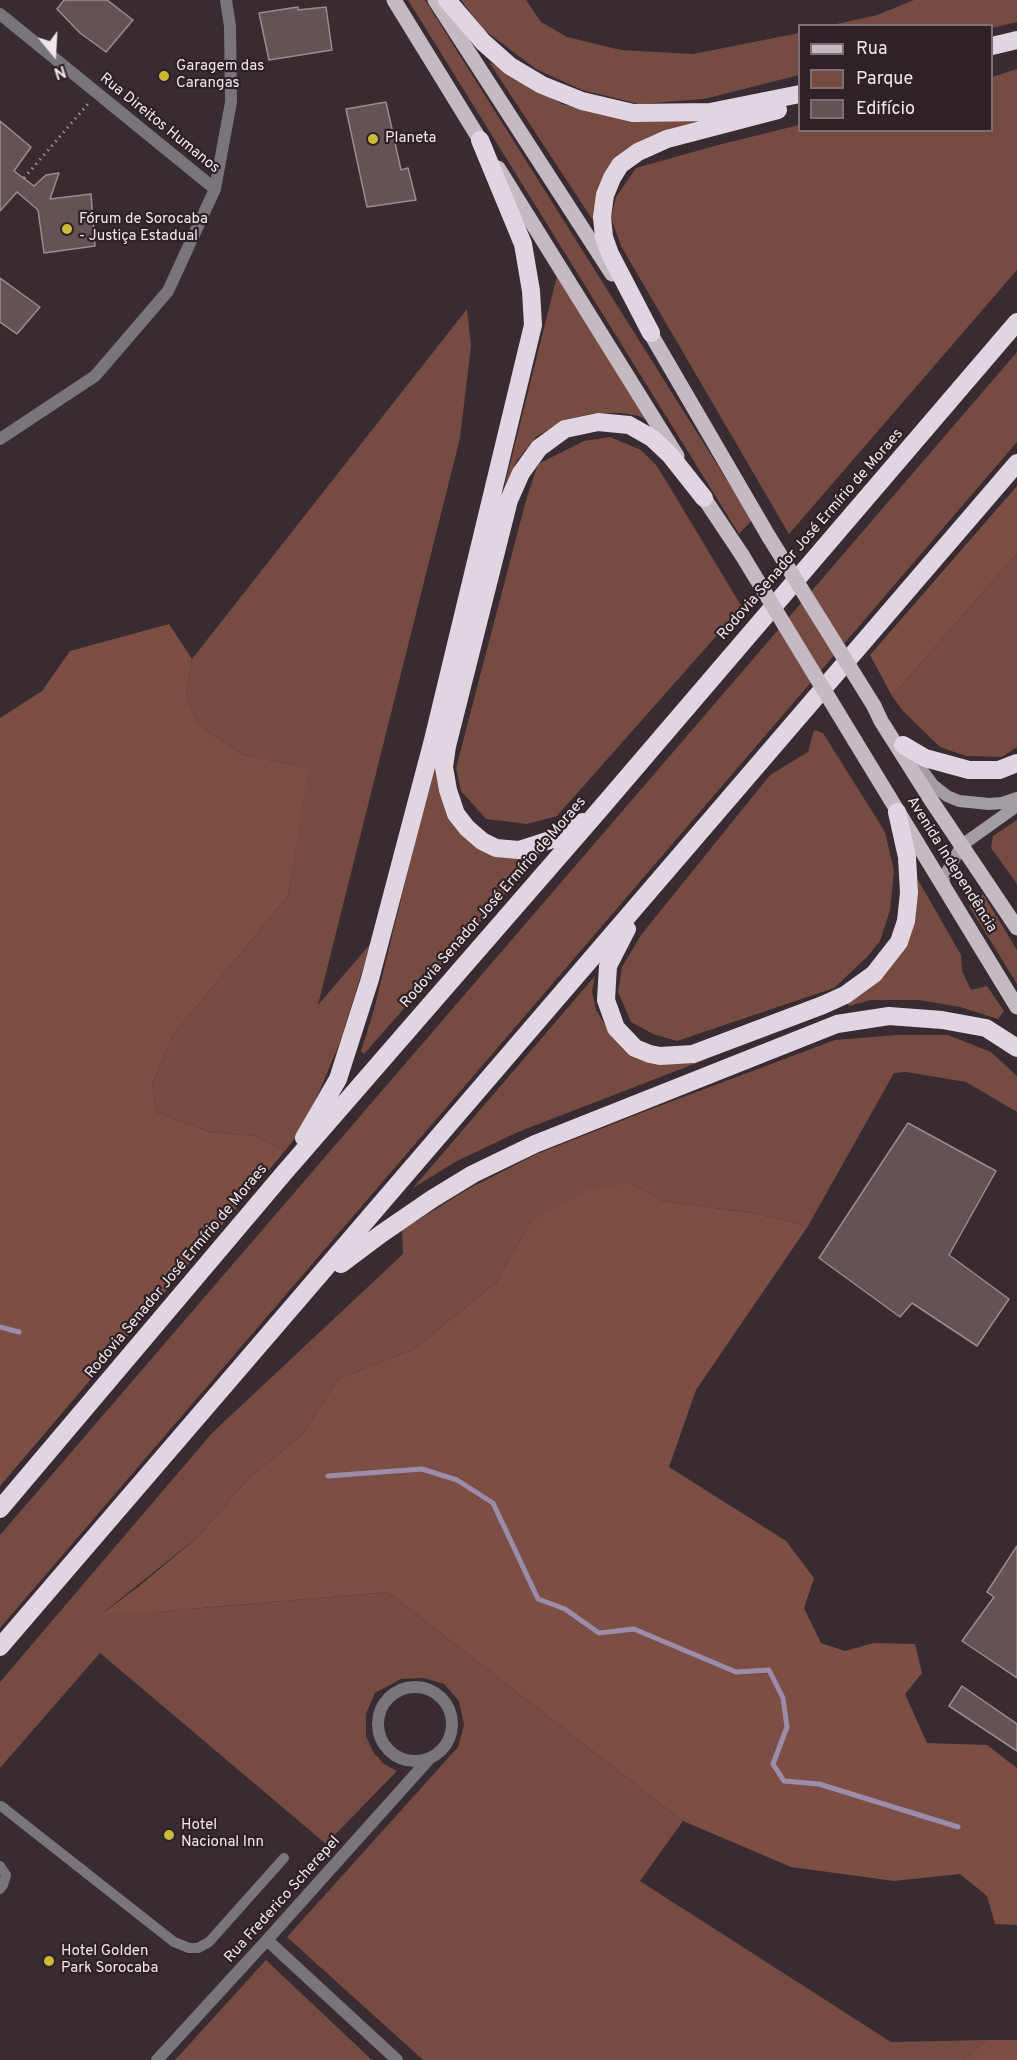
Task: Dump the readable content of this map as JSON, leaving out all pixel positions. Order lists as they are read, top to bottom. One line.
{"streets":{"highway":["Rodovia Senador José Ermírio de Moraes"],"main road":["Avenida Independência"],"street":["Rua Direitos Humanos","Rua Frederico Scherepel"]},"places":["Garagem das Carangas","Planeta","Fórum de Sorocaba - Justiça Estadual","Hotel Nacional Inn","Hotel Golden Park Sorocaba"],"legend":["Rua","Parque","Edifício"],"north":"bottom"}
